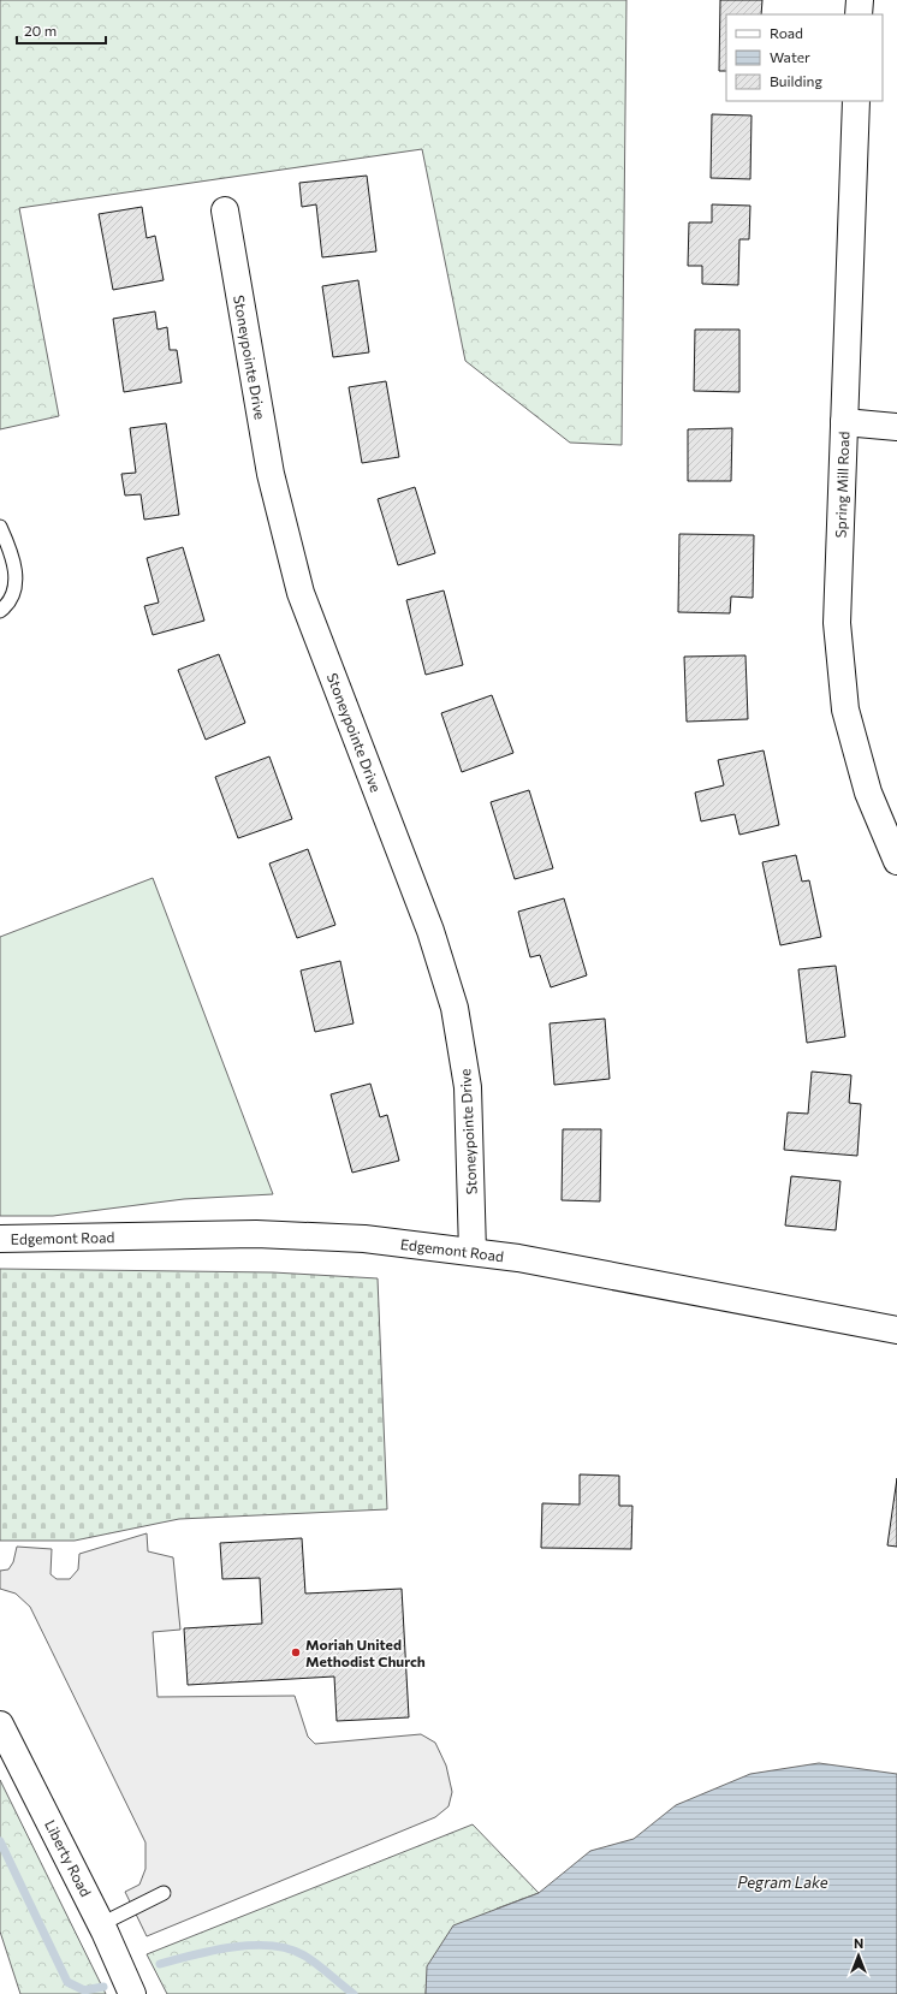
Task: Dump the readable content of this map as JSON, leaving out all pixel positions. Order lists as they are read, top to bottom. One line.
{"streets":{"street":["Stoneypointe Drive","Spring Mill Road","Edgemont Road","Liberty Road"]},"crossings":[["Stoneypointe Drive","Edgemont Road"]],"water":["Pegram Lake"],"places":["Moriah United Methodist Church"],"legend":["Road","Water","Building"],"scale_bar":"20 m","north":"top"}
